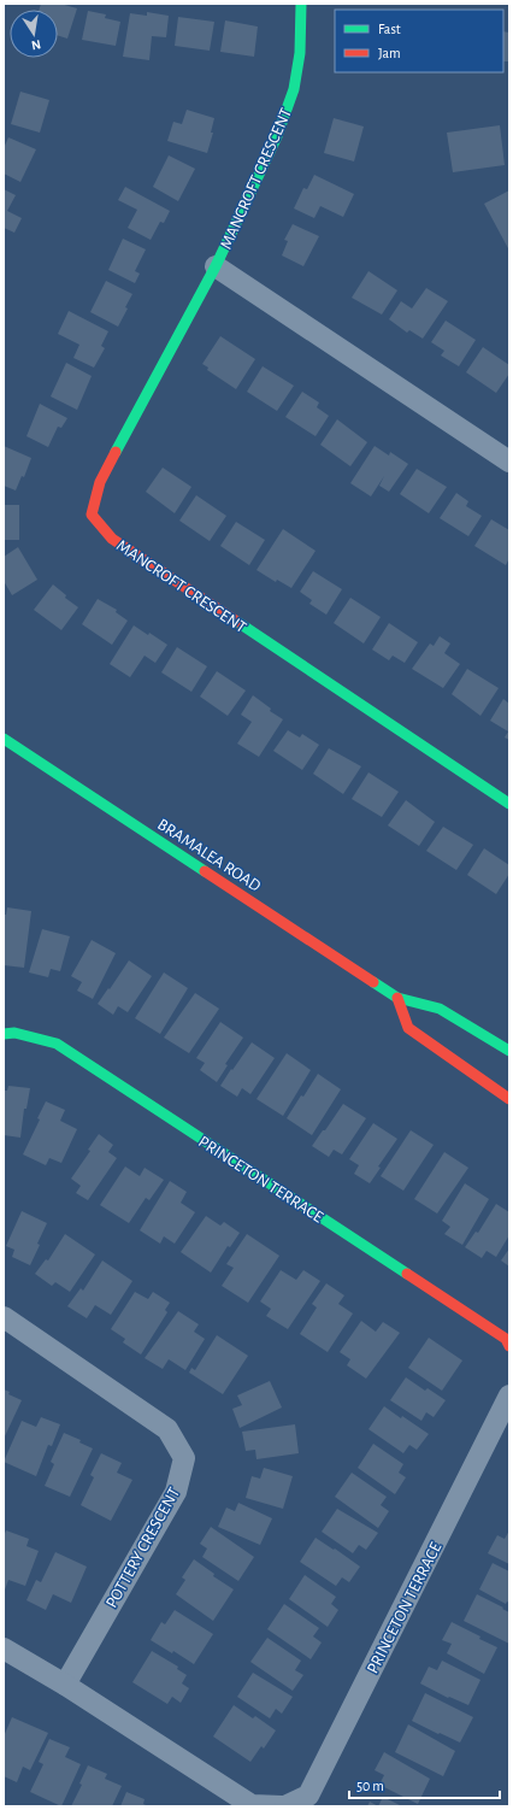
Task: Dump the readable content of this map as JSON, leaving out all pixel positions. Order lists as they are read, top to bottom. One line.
{"streets":{"street":["MANCROFT CRESCENT","BRAMALEA ROAD","PRINCETON TERRACE","POTTERY CRESCENT"]},"crossings":[["PRINCETON TERRACE","POTTERY CRESCENT"]],"legend":["Fast","Jam"],"scale_bar":"50 m","north":"bottom"}
